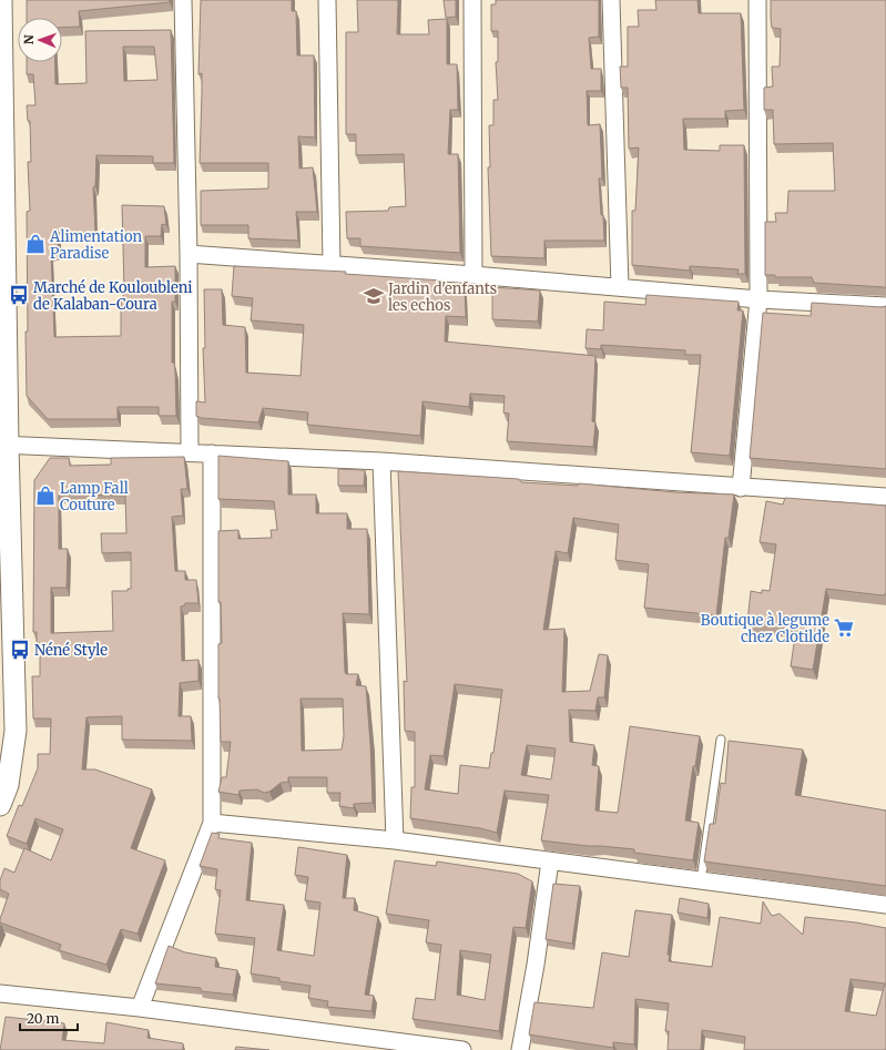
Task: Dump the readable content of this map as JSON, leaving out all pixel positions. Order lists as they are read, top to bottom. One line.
{"places":{"shop":["Alimentation Paradise","Lamp Fall Couture"],"bus stop":["Marché de Kouloubleni de Kalaban-Coura","Néné Style"],"school or university":["Jardin d'enfants les echos"],"supermarket":["Boutique à legume chez Clotilde"]},"scale_bar":"20 m","north":"left"}
